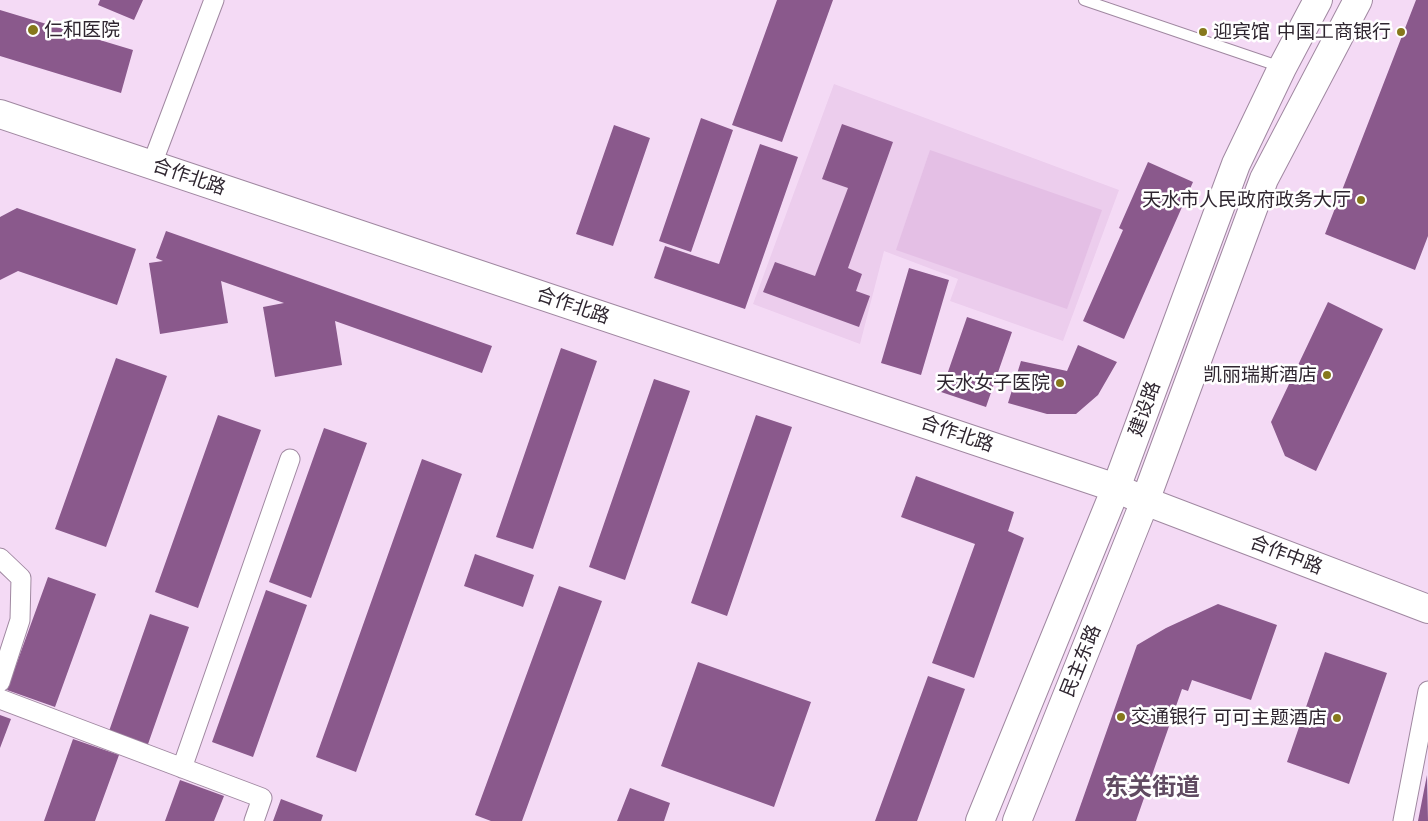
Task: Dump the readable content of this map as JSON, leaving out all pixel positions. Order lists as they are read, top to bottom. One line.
{"streets":{"main road":["合作北路","建设路","合作中路","民主东路"]},"crossings":[["合作北路","建设路"],["合作北路","合作中路"],["合作北路","民主东路"],["建设路","合作中路"],["建设路","民主东路"],["合作中路","民主东路"]],"districts":["东关街道"],"places":["仁和医院","迎宾馆","中国工商银行","天水市人民政府政务大厅","凯丽瑞斯酒店","天水女子医院","交通银行","可可主题酒店"]}
